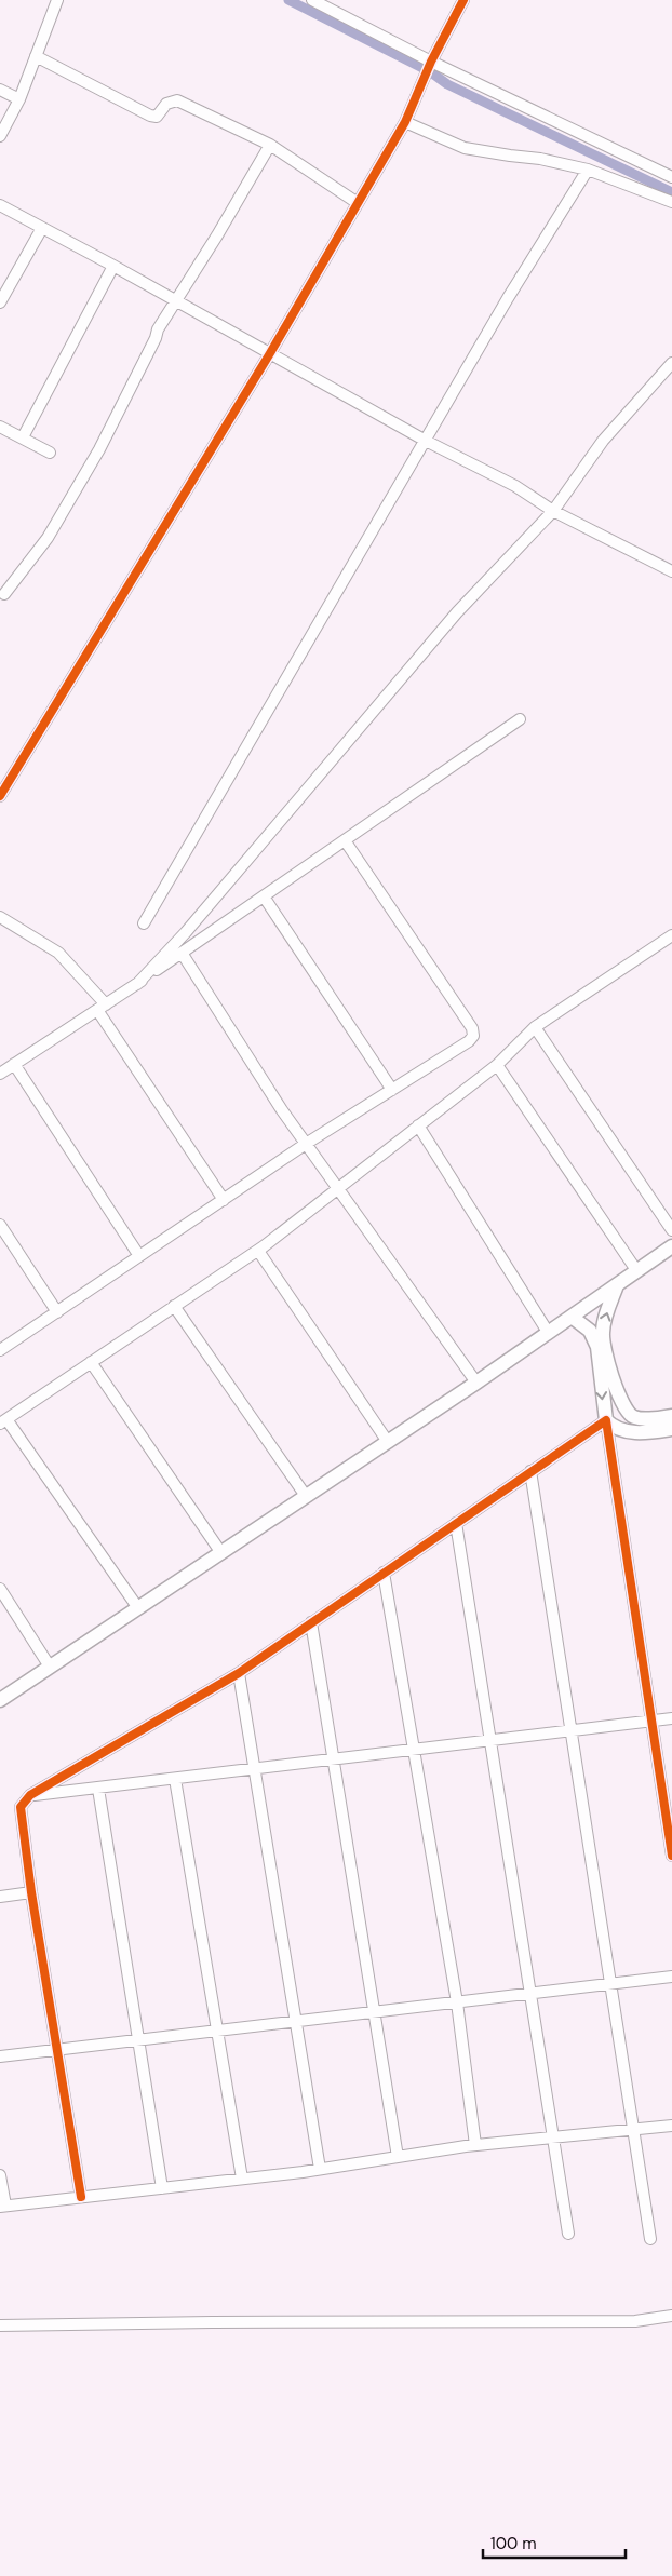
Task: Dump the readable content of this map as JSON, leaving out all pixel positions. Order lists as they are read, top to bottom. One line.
{"scale_bar":"100 m"}
